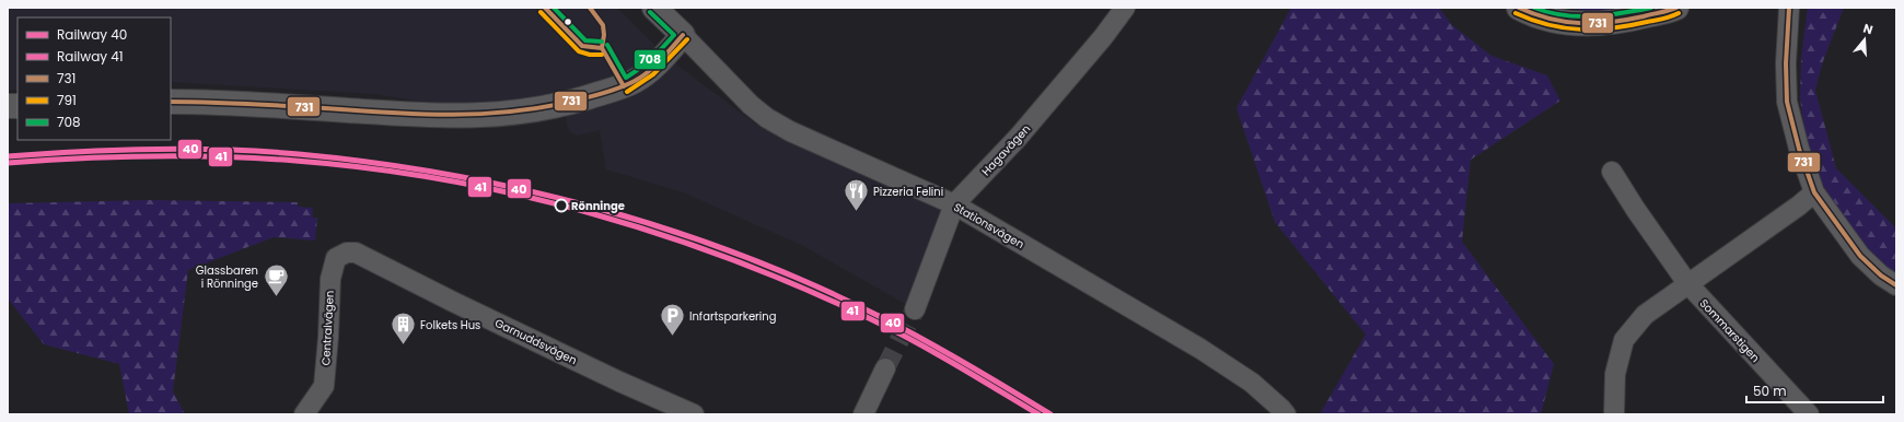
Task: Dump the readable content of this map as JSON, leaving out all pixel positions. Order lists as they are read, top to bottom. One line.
{"streets":{"street":["Hagavägen","Stationsvägen","Centralvägen","Sommarstigen","Garnuddsvägen"]},"crossings":[["Hagavägen","Stationsvägen"],["Centralvägen","Garnuddsvägen"]],"places":{"other":["Rönninge"],"restaurant":["Pizzeria Felini"],"cafe":["Glassbaren i Rönninge"],"parking":["Infartsparkering"],"building":["Folkets Hus"]},"lines":["transit line 731","transit line 708","transit line 791","rail line 40","rail line 41"],"legend":["Railway 40","Railway 41","731","791","708"],"scale_bar":"50 m","north":"top"}
